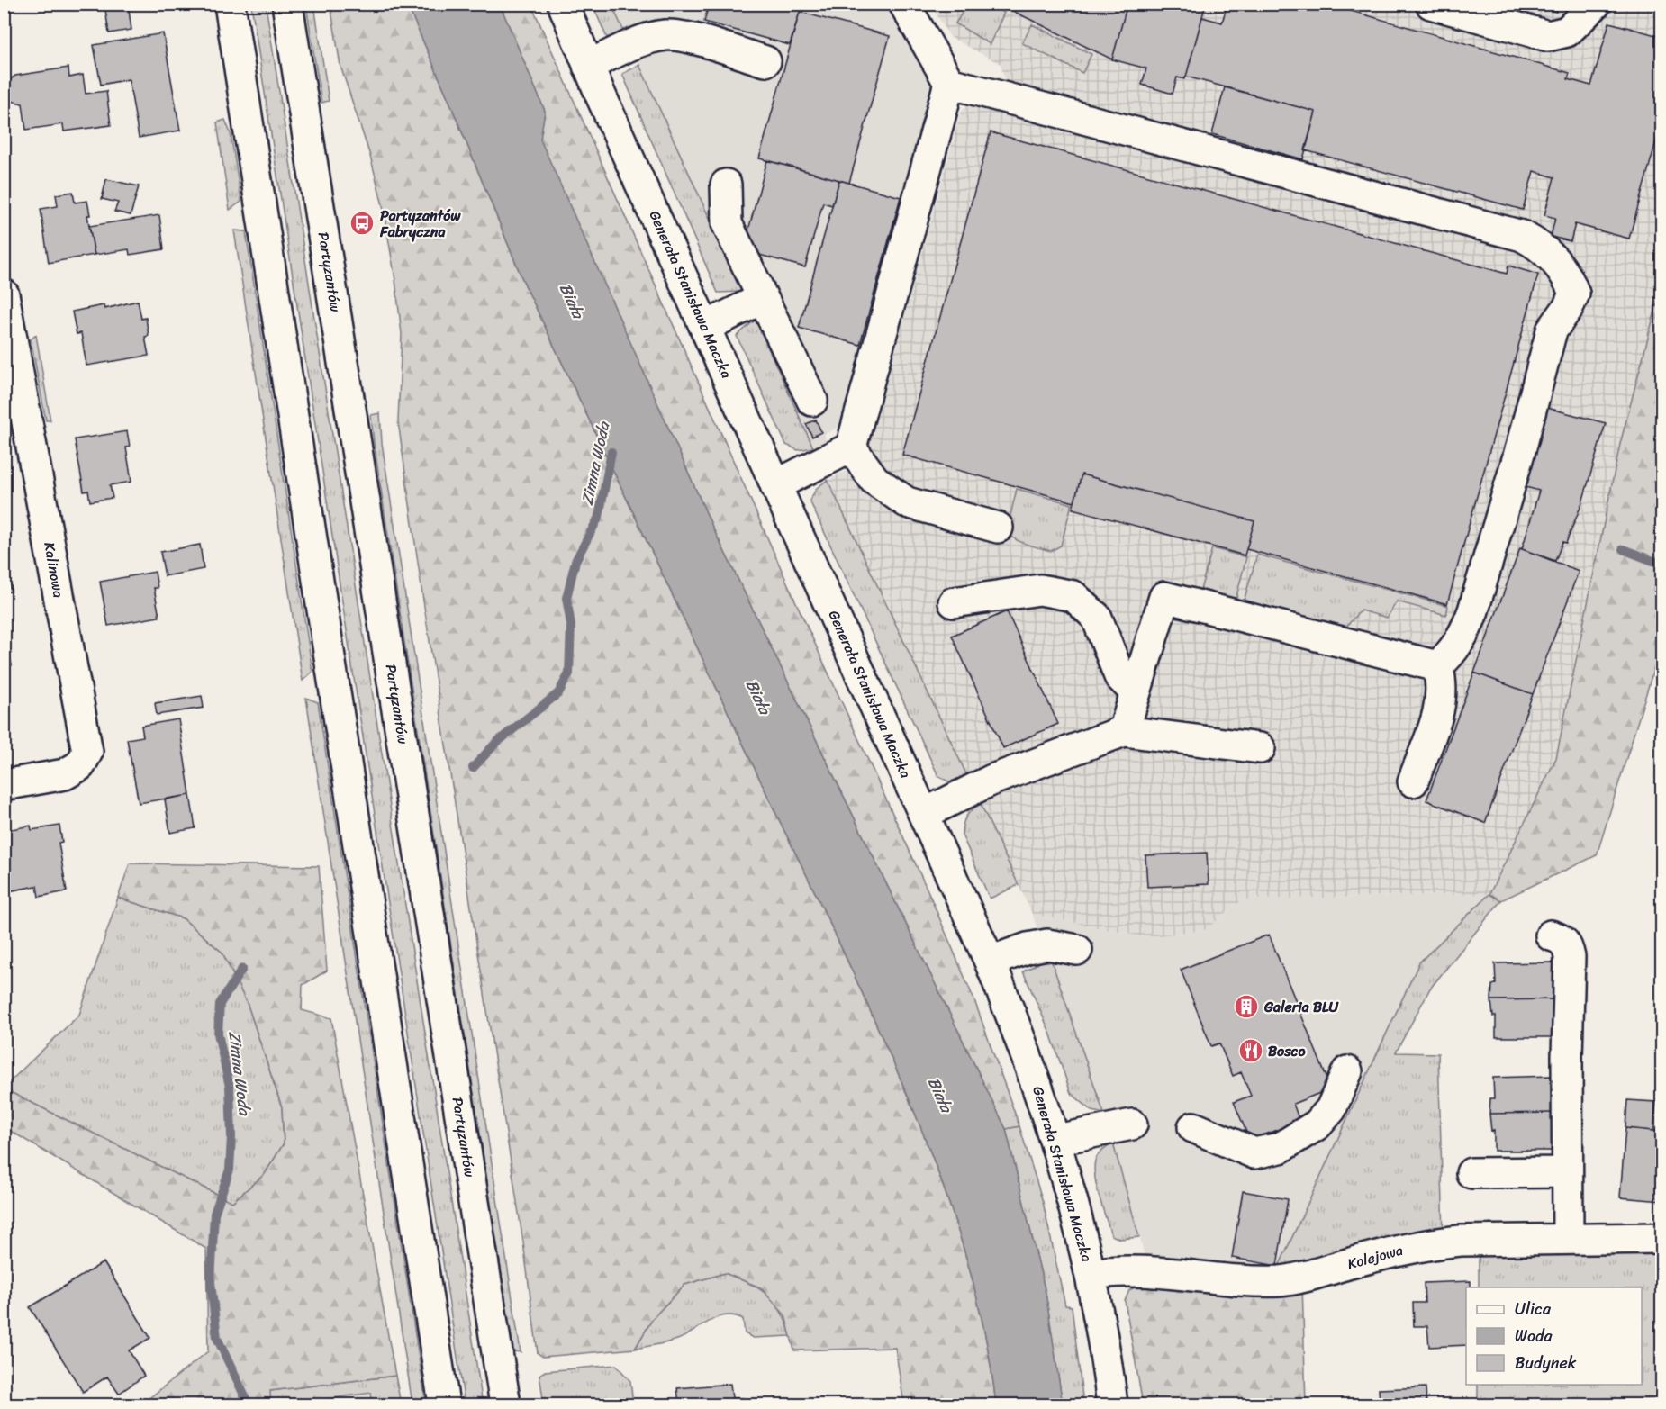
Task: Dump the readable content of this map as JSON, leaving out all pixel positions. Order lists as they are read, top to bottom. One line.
{"streets":{"main road":["Partyzantów","Generała Stanisława Maczka","Kalinowa","Kolejowa"]},"crossings":[["Generała Stanisława Maczka","Kolejowa"]],"water":["Biała","Zimna Woda"],"places":{"bus stop":["Partyzantów Fabryczna"],"building":["Galeria BLU"],"restaurant":["Bosco"]},"legend":["Ulica","Woda","Budynek"]}
